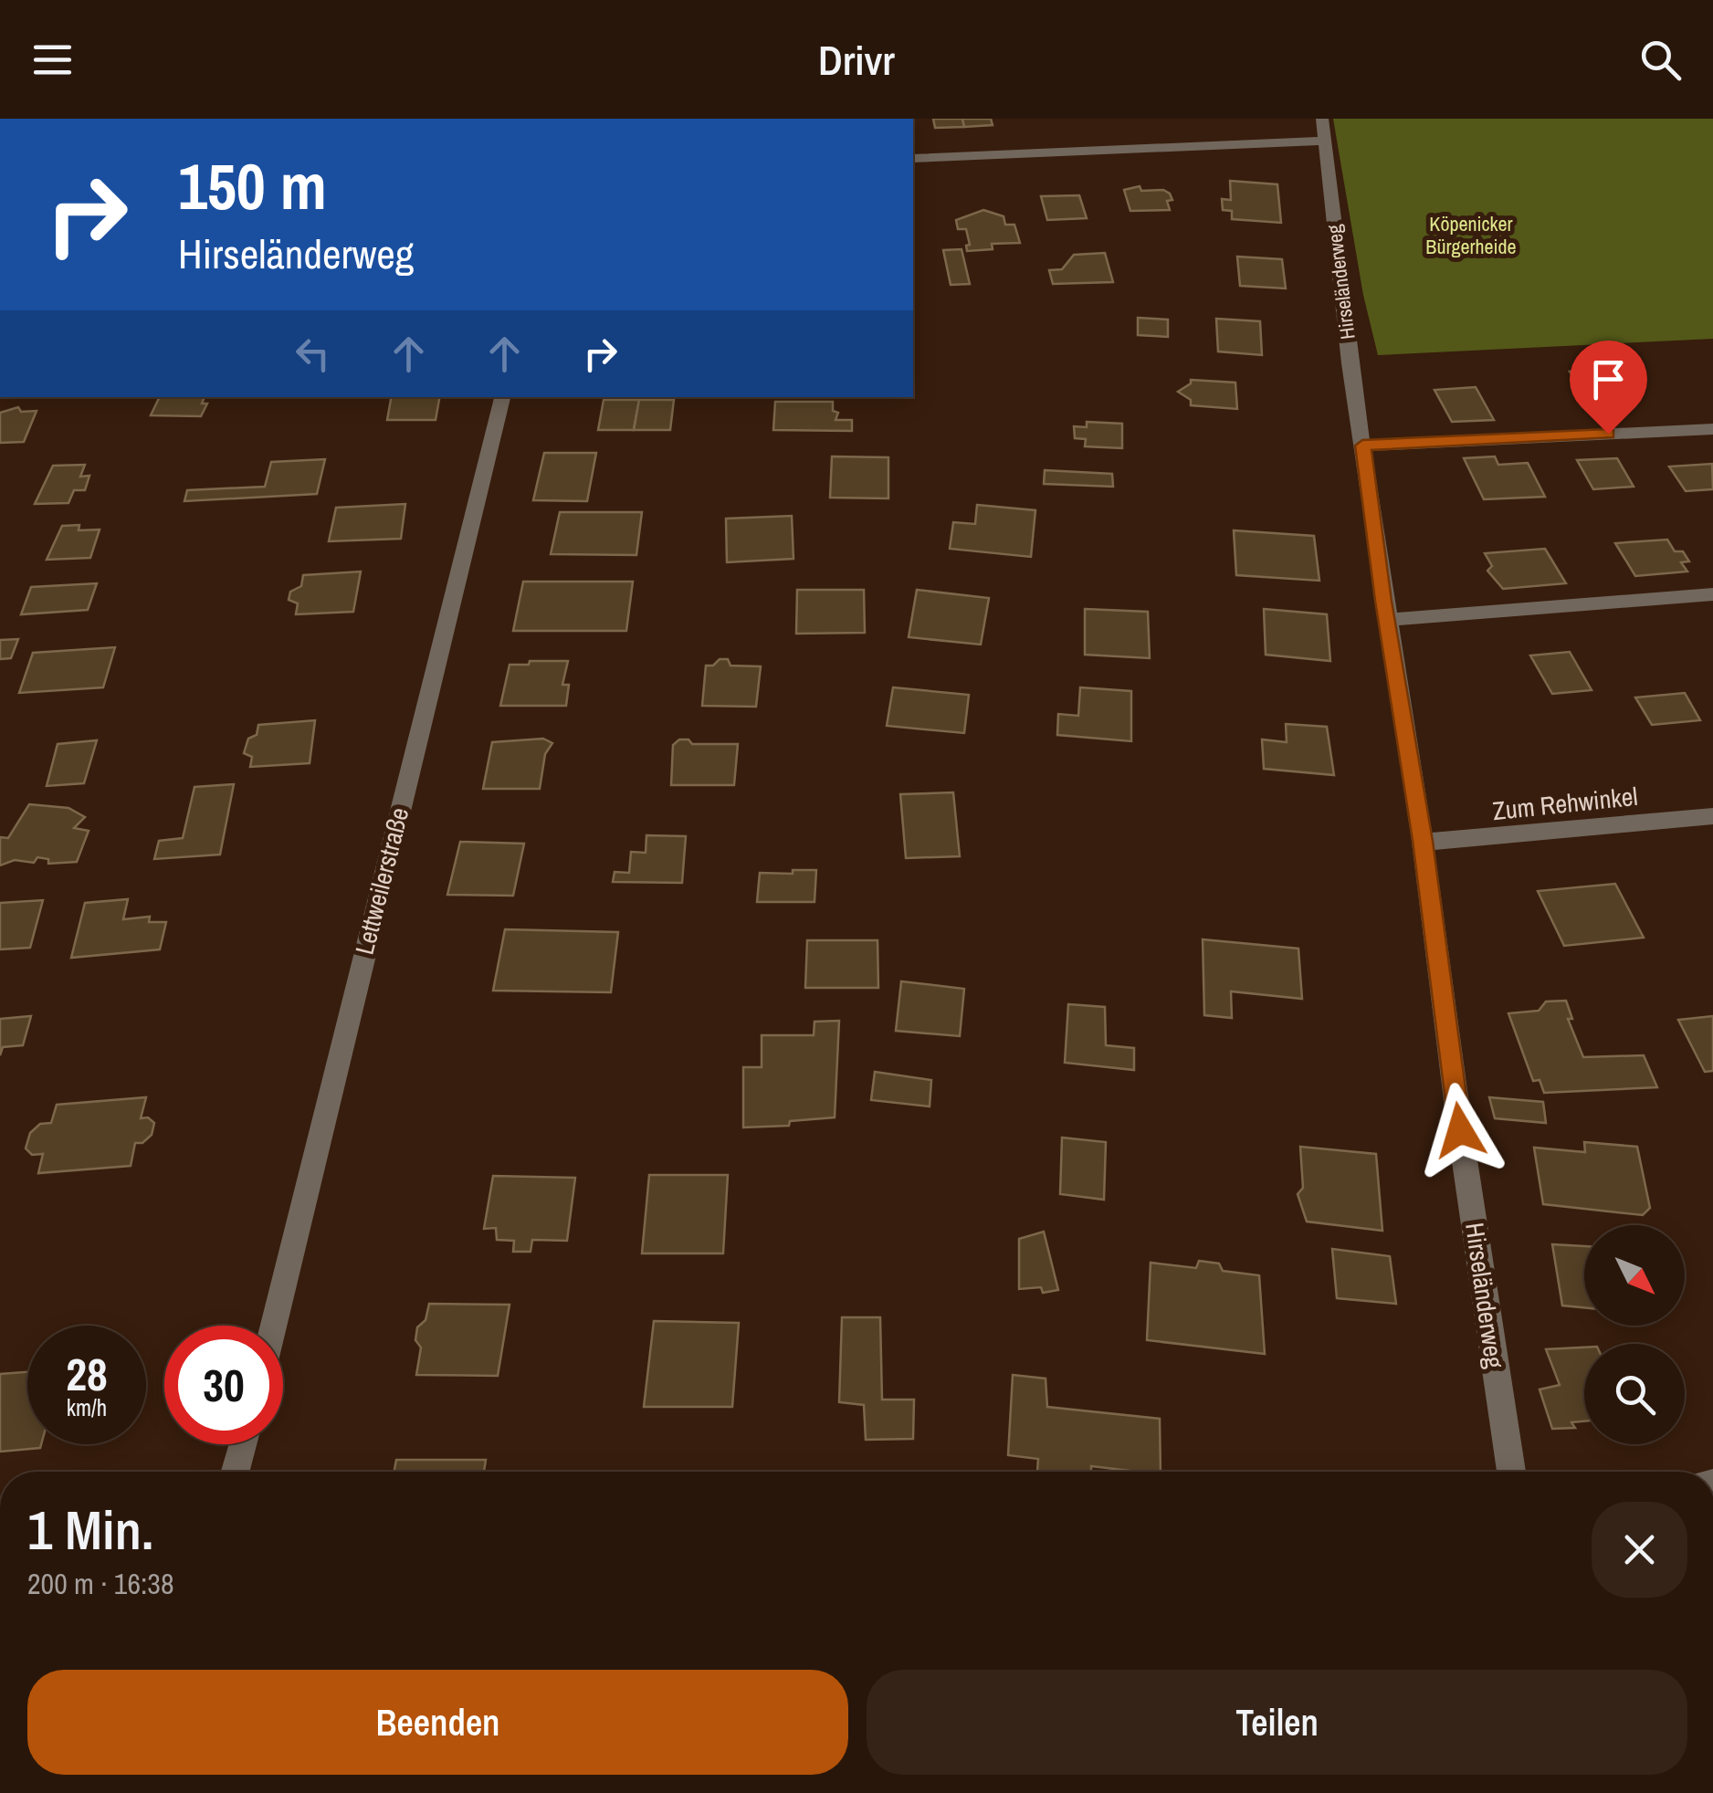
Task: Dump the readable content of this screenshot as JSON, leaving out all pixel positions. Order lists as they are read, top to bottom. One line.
{"streets":{"street":["Hirseländerweg","Zum Rehwinkel","Lettweilerstraße"]},"crossings":[["Hirseländerweg","Zum Rehwinkel"]],"parks":["Köpenicker Bürgerheide"],"north":"bottom right","page":{"header":"Drivr","turn":["150 m","Hirseländerweg"],"speed":"28 km/h","limit":"30","heading":["1 Min.","200 m · 16:38"],"buttons":["Beenden","Teilen"]}}
